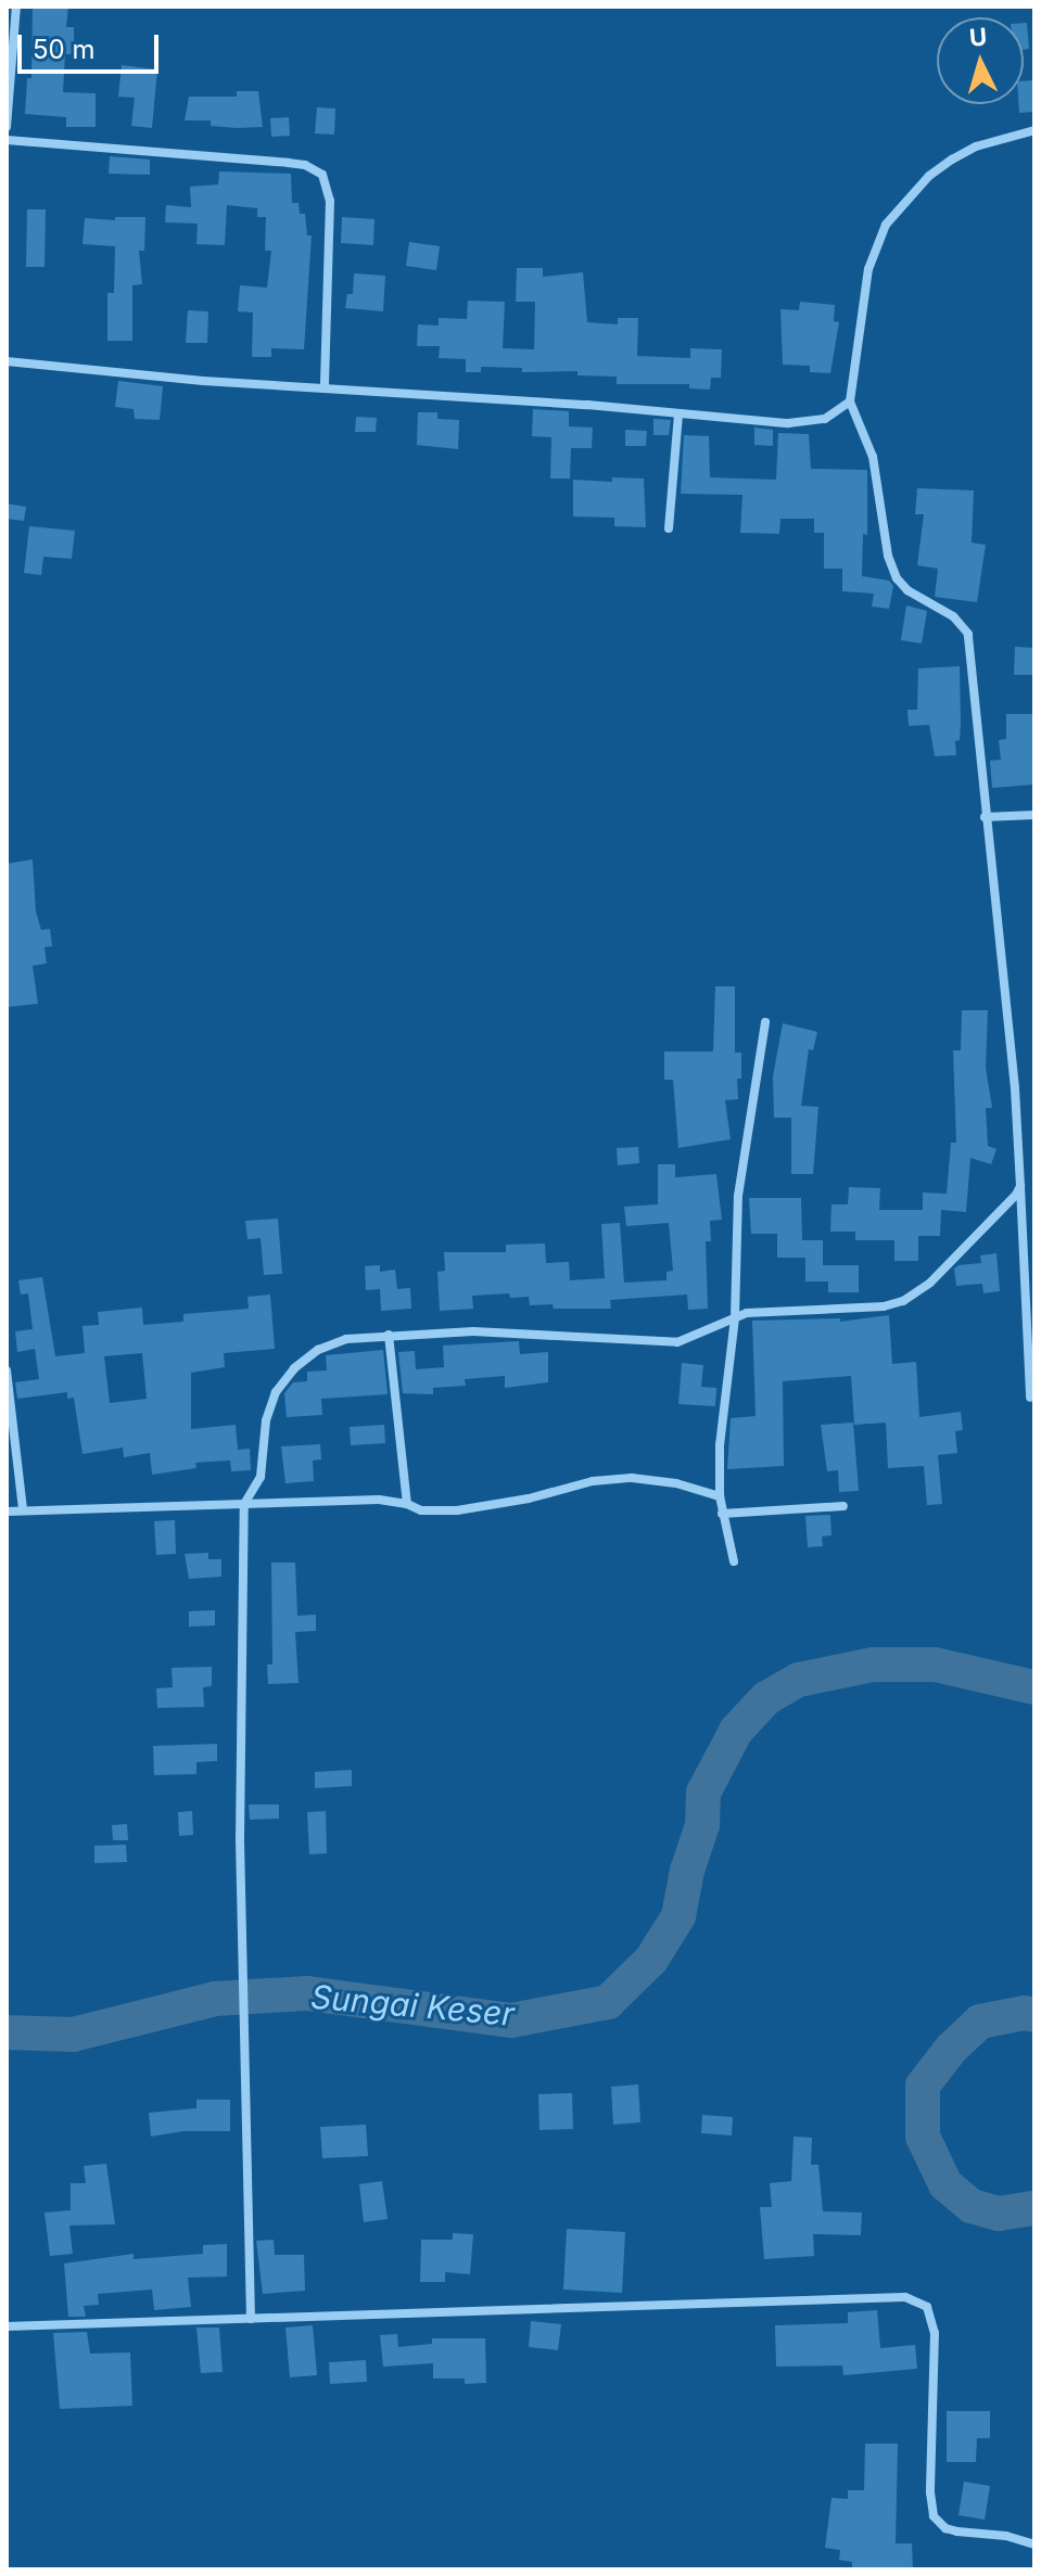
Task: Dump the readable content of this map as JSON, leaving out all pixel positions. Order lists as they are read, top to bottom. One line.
{"water":["Sungai Keser"],"scale_bar":"50 m","north":"top"}
